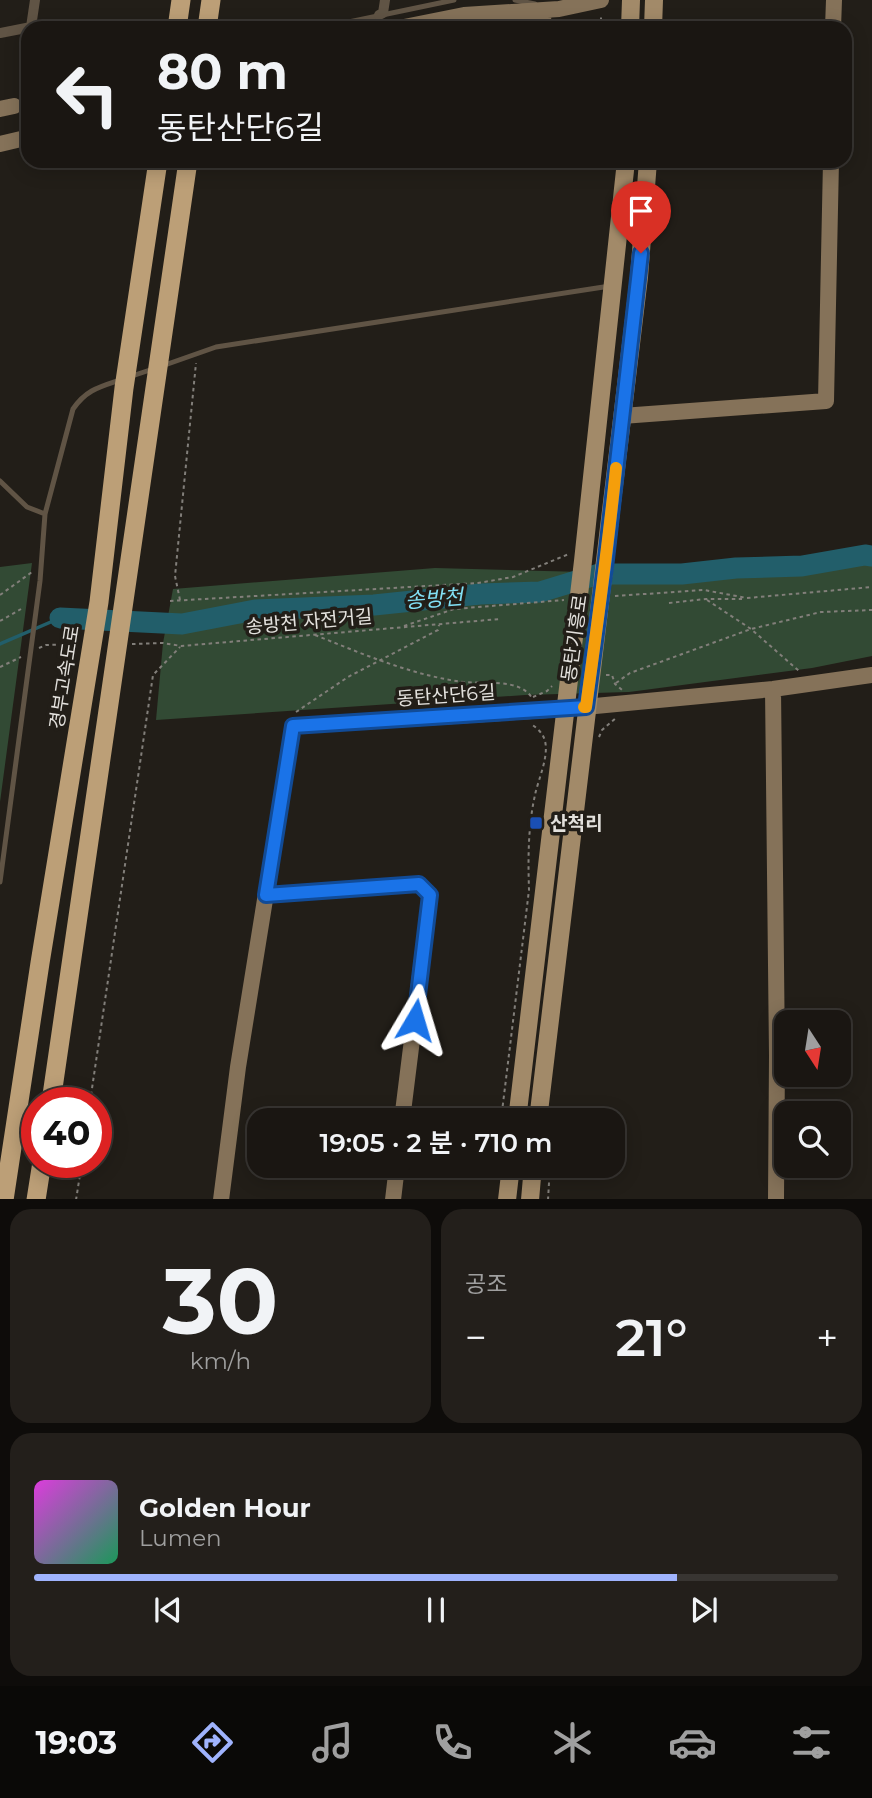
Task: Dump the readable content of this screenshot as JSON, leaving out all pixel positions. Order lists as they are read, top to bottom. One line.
{"streets":{"highway":["경부고속도로"],"main road":["동탄기흥로"],"street":["동탄산단6길"],"path":["송방천 자전거길"]},"crossings":[["동탄기흥로","동탄산단6길"]],"water":["송방천"],"places":{"transit":["산척리"]},"north":"bottom","page":{"turn":["80 m","동탄산단6길"],"limit":"40","trip":"19:05 · 2 분 · 710 m","tile":[["30","km/h"],"공조"],"heat":["−","21°","+"],"song":["Golden Hour","Lumen"],"tabs":"19:03"}}
